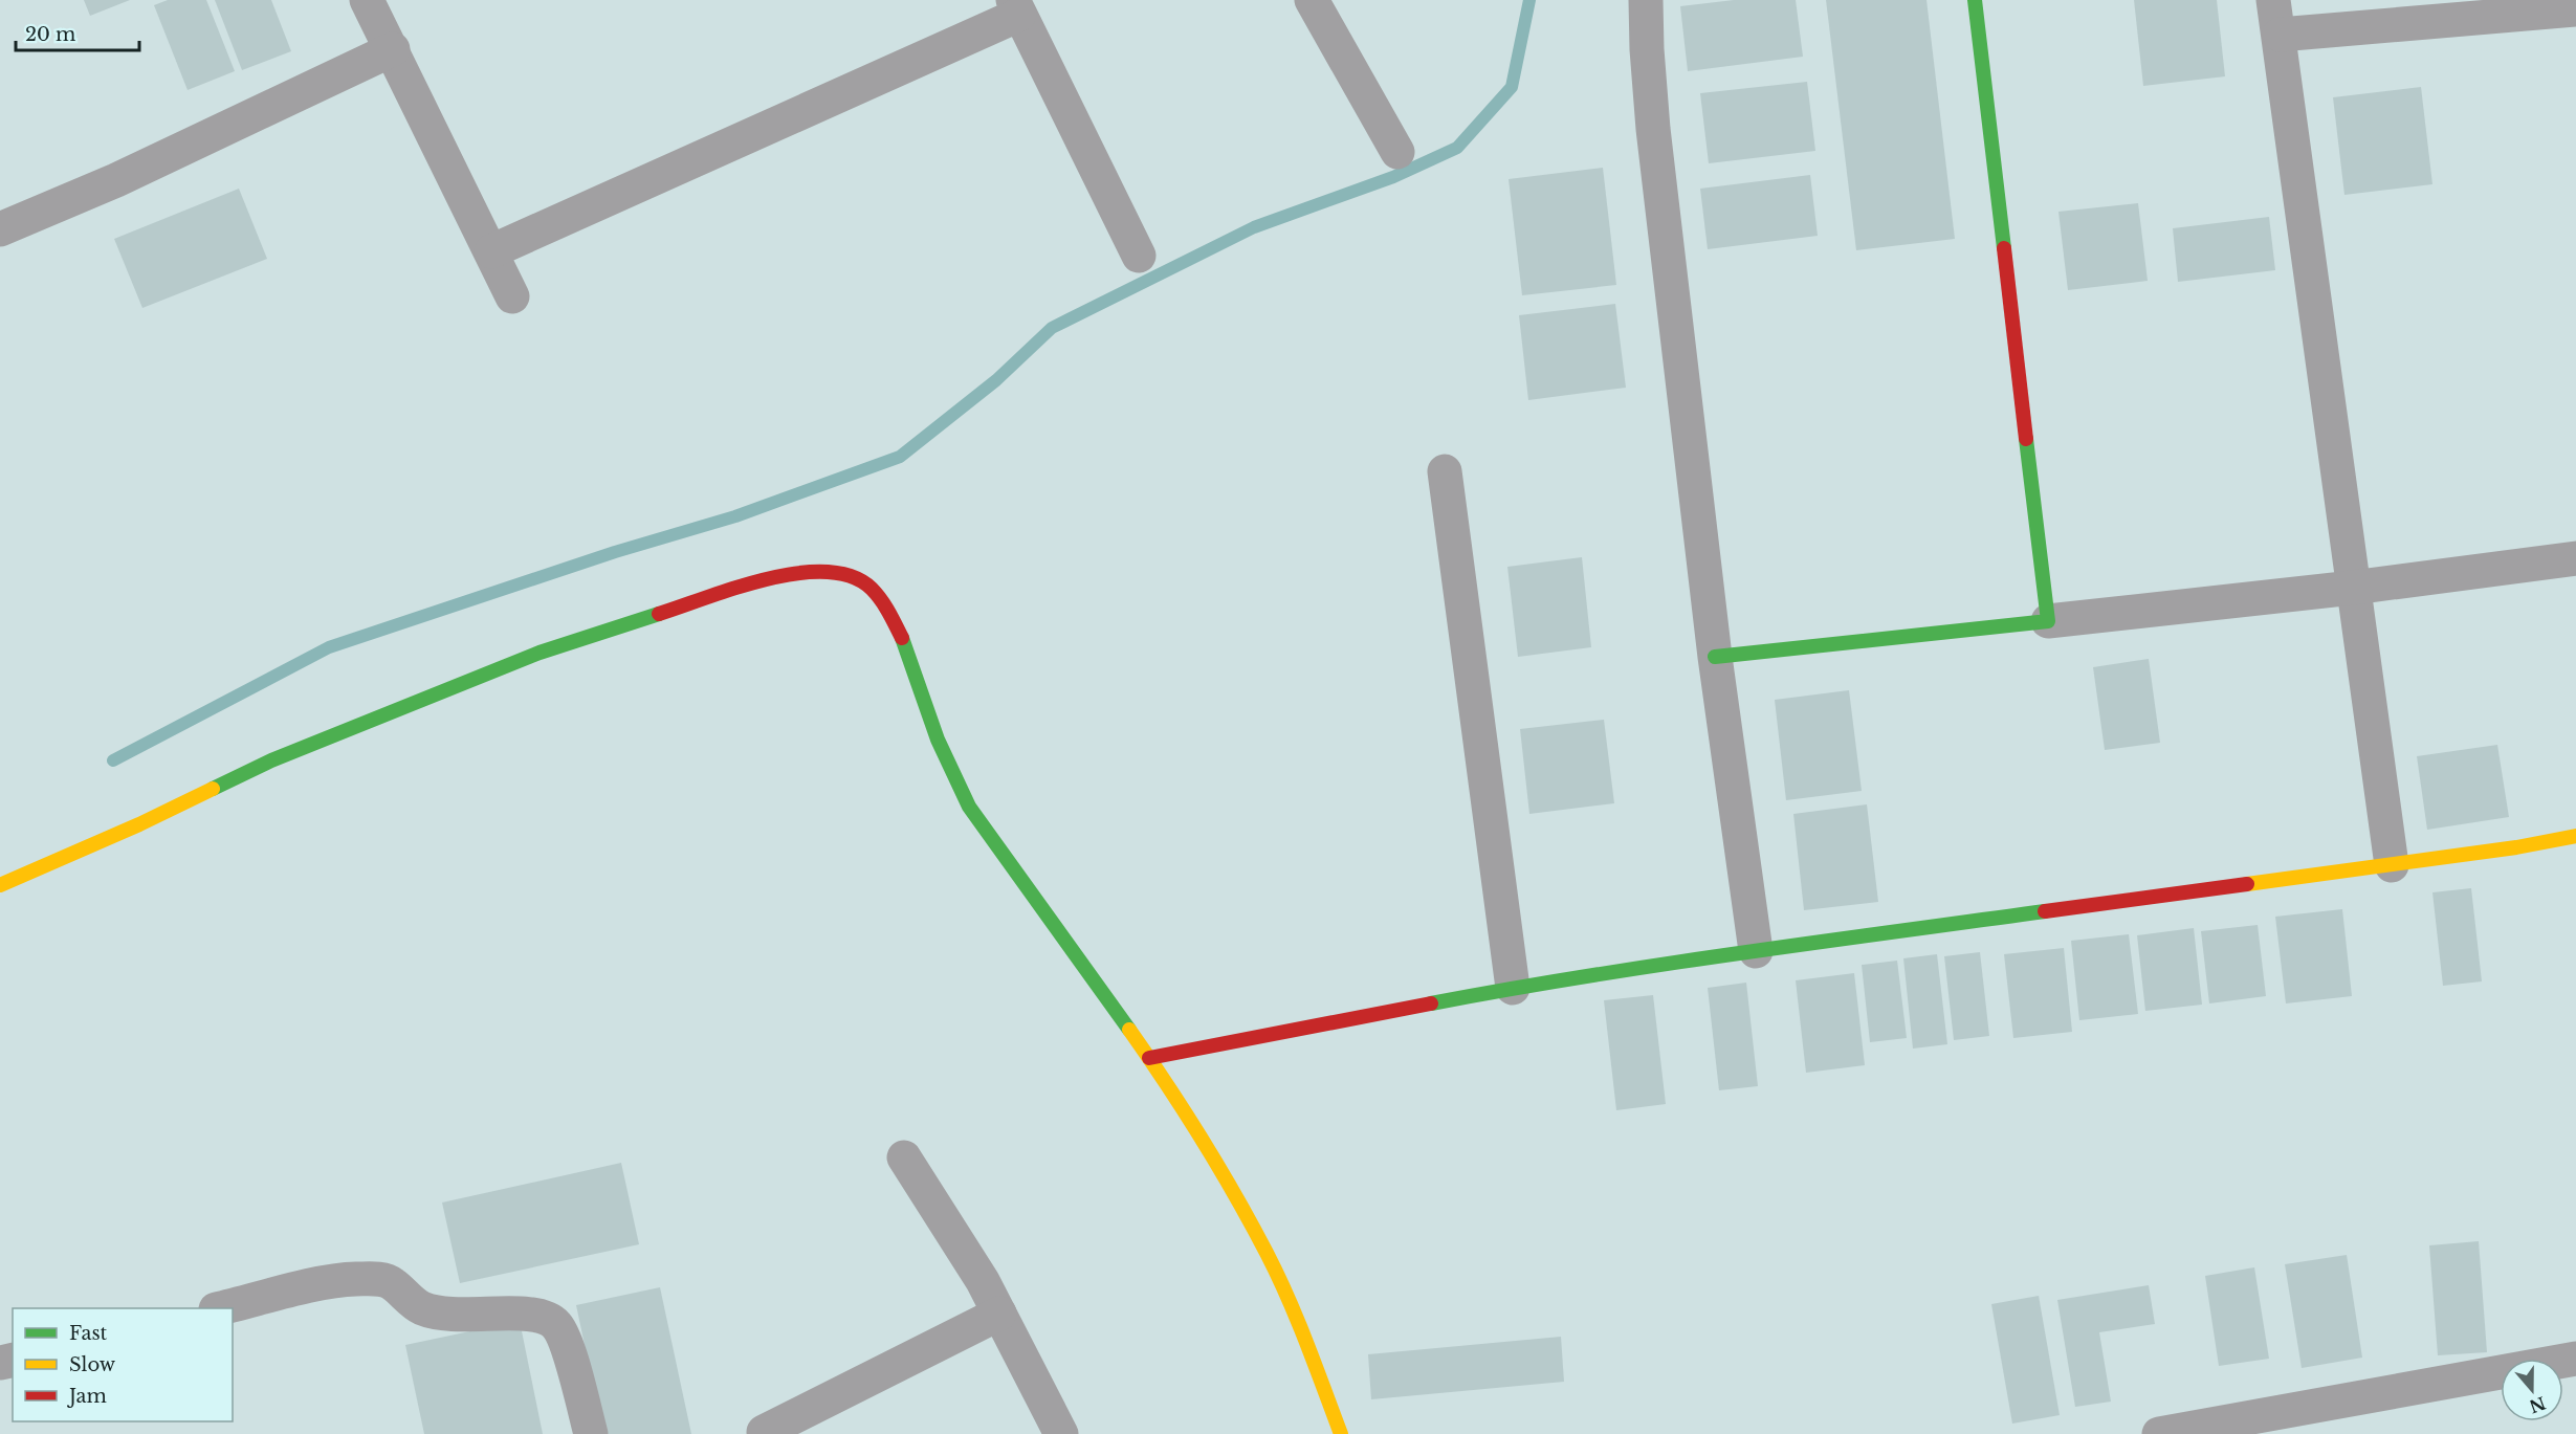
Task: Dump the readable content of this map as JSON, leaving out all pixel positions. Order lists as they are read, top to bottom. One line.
{"legend":["Fast","Slow","Jam"],"scale_bar":"20 m","north":"bottom"}
